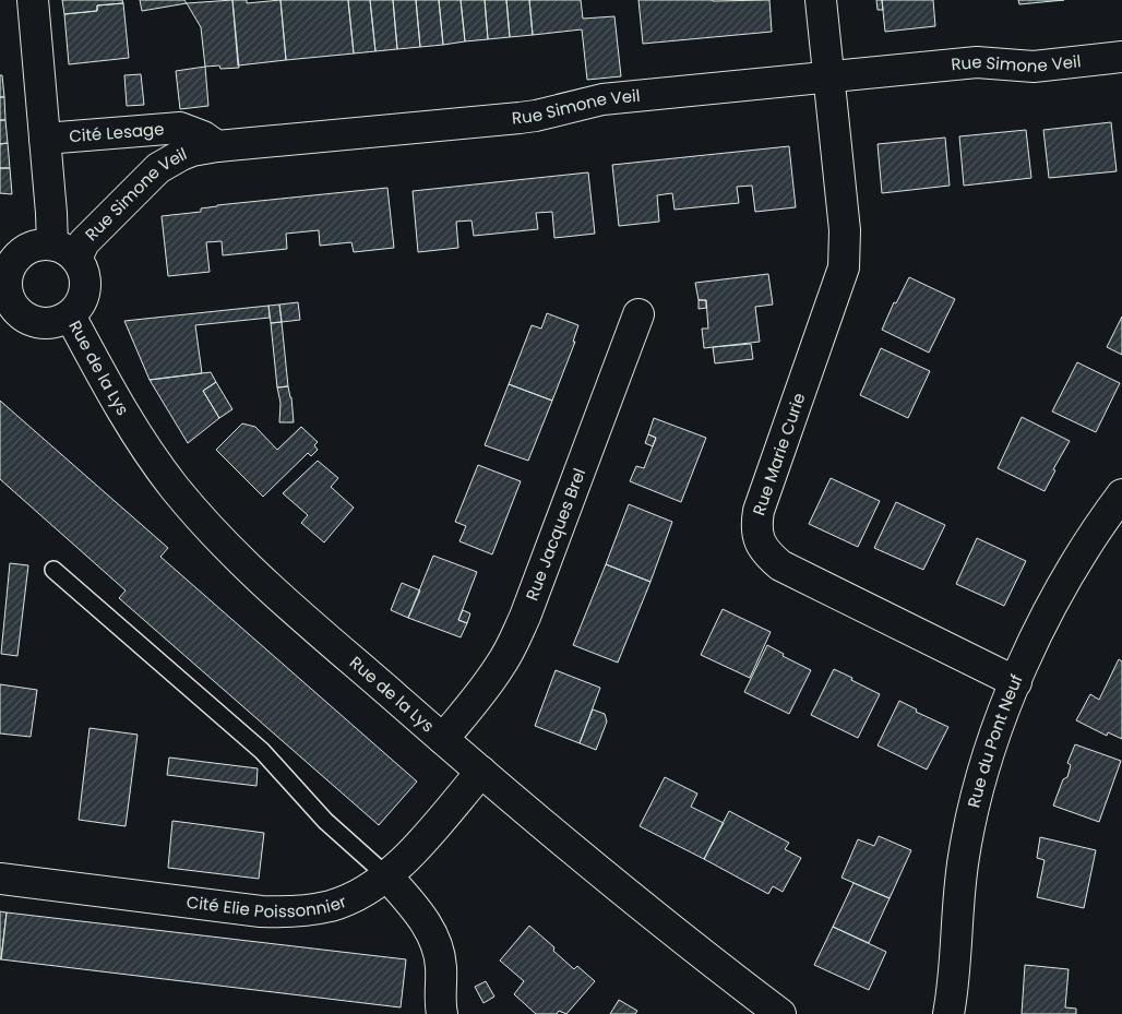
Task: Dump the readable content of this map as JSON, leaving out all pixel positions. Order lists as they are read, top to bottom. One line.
{"streets":{"street":["Rue Simone Veil","Cité Lesage","Rue de la Lys","Rue Marie Curie","Rue Jacques Brel","Rue du Pont Neuf","Cité Elie Poissonnier"]},"crossings":[["Rue Simone Veil","Cité Lesage"],["Rue Simone Veil","Rue de la Lys"],["Rue Simone Veil","Rue Marie Curie"],["Rue de la Lys","Rue Jacques Brel"],["Rue de la Lys","Cité Elie Poissonnier"],["Rue Marie Curie","Rue du Pont Neuf"]]}
